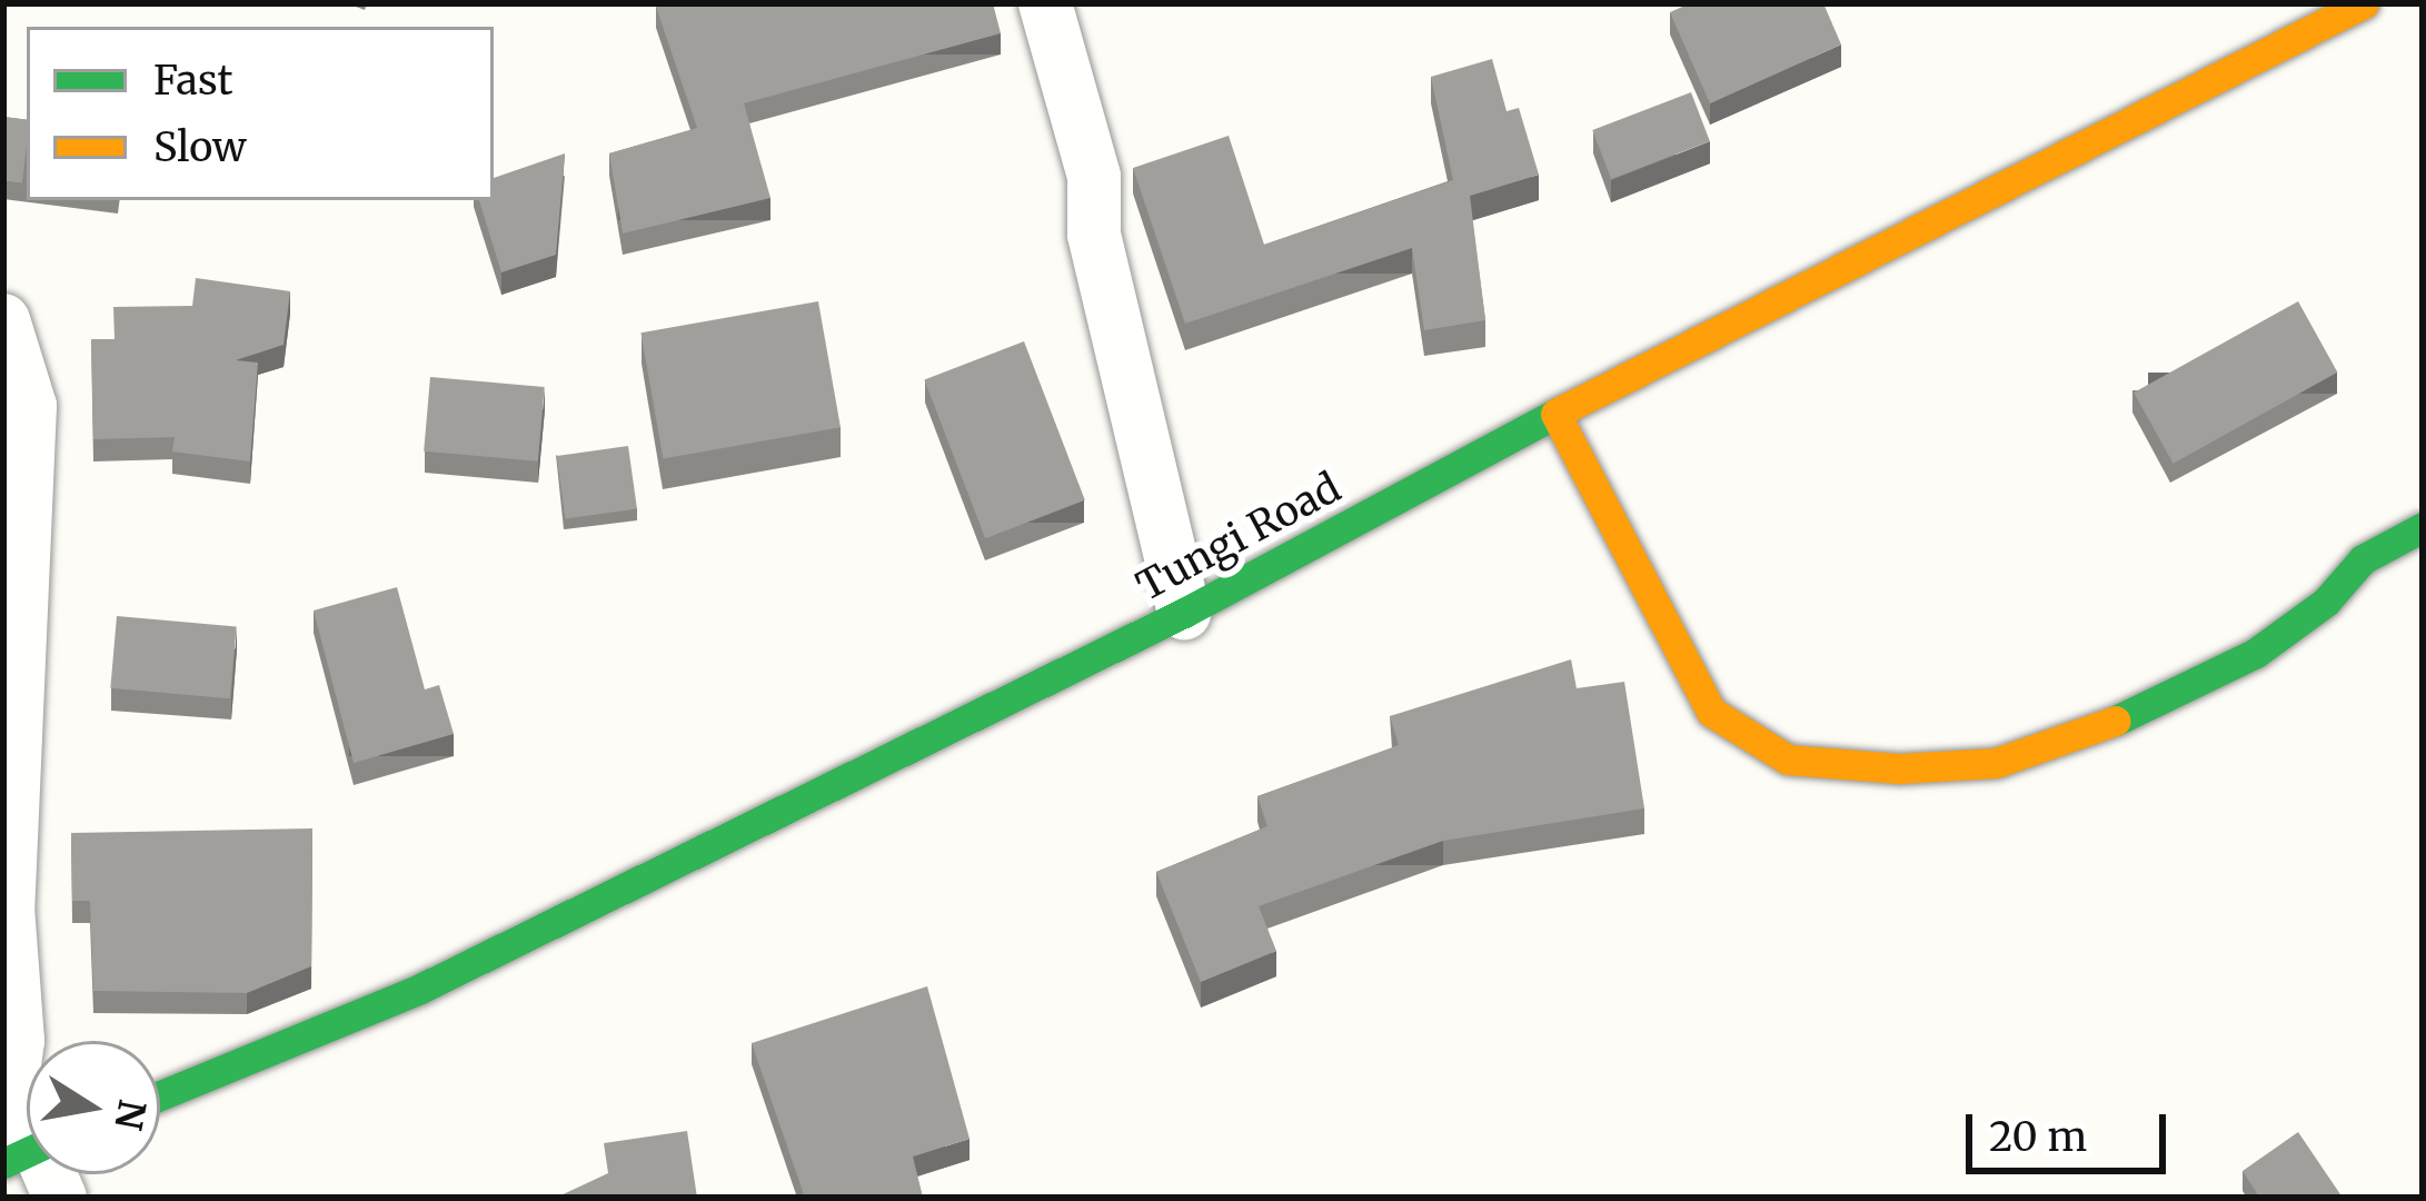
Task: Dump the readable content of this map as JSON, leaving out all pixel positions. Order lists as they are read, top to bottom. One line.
{"streets":{"main road":["Tungi Road"]},"legend":["Fast","Slow"],"scale_bar":"20 m","north":"right"}
